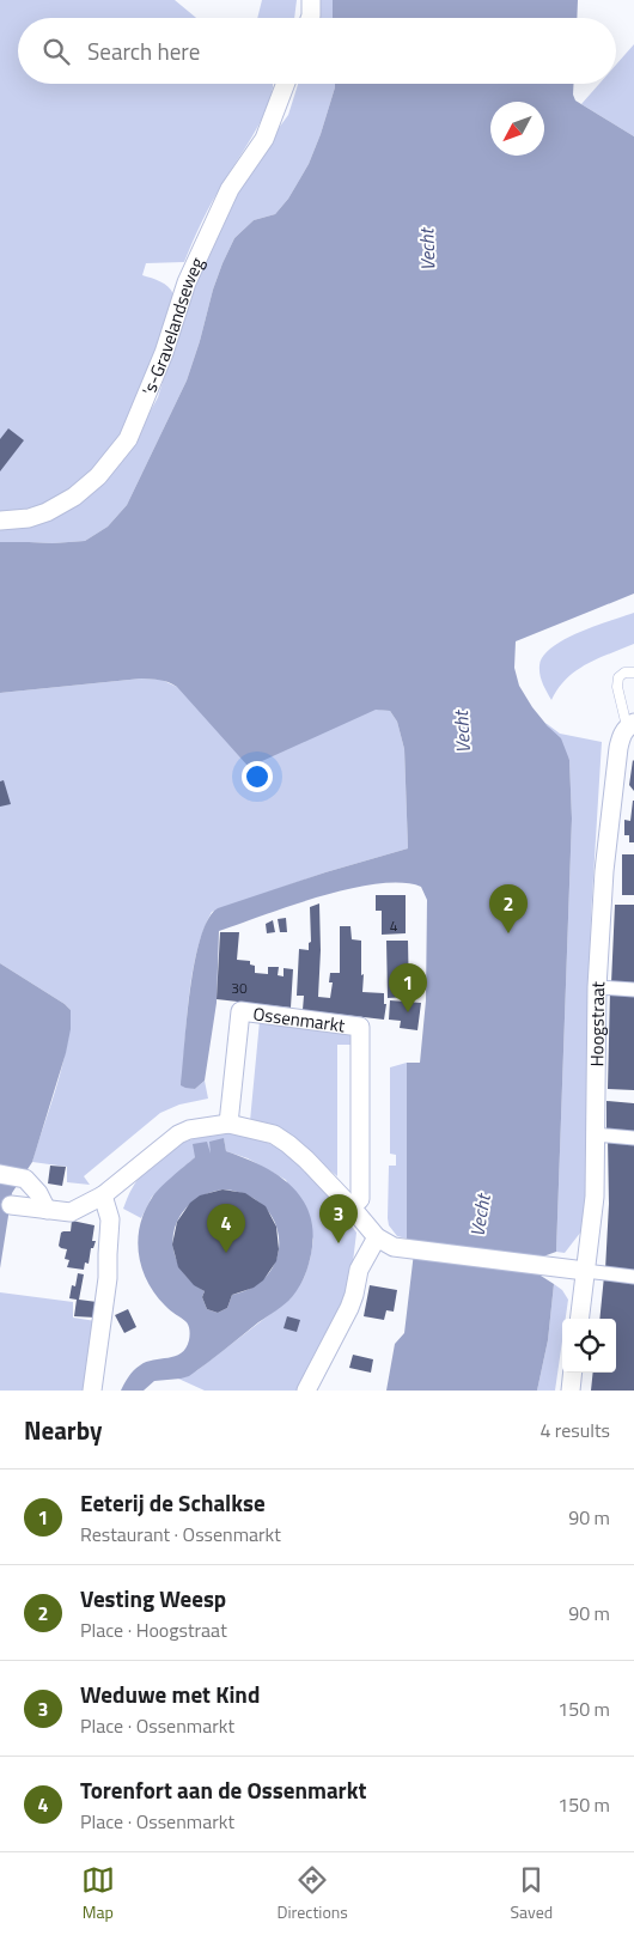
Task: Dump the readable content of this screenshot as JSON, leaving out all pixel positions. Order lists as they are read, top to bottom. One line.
{"streets":{"street":["'s-Gravelandseweg","Ossenmarkt","Hoogstraat"]},"water":["Vecht"],"house_numbers":["4","30"],"north":"bottom left","page":{"search":"Search here","pins":["2","1","3","4"],"heading":["Nearby","4 results"],"list":[{"mark":"1","name":"Eeterij de Schalkse","note":"Restaurant · Ossenmarkt","value":"90 m"},{"mark":"2","name":"Vesting Weesp","note":"Place · Hoogstraat","value":"90 m"},{"mark":"3","name":"Weduwe met Kind","note":"Place · Ossenmarkt","value":"150 m"},{"mark":"4","name":"Torenfort aan de Ossenmarkt","note":"Place · Ossenmarkt","value":"150 m"}],"nav":["Map","Directions","Saved"]}}
